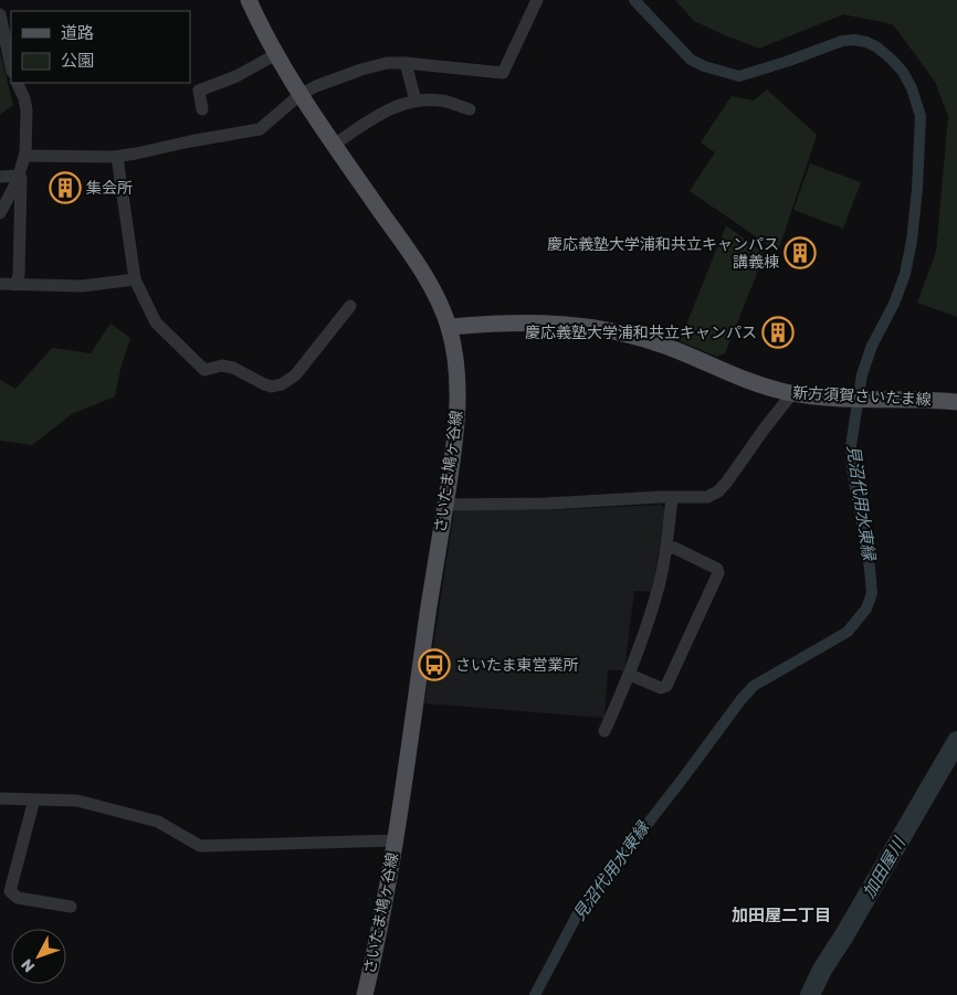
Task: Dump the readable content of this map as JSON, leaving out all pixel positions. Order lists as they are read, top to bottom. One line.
{"streets":{"main road":["新方須賀さいたま線","さいたま鳩ヶ谷線"]},"crossings":[["新方須賀さいたま線","さいたま鳩ヶ谷線"]],"districts":["加田屋二丁目"],"water":["見沼代用水東縁","加田屋川"],"places":{"building":["集会所","慶応義塾大学浦和共立キャンパス 講義棟","慶応義塾大学浦和共立キャンパス"],"bus stop":["さいたま東営業所"]},"legend":["道路","公園"],"north":"bottom left"}
